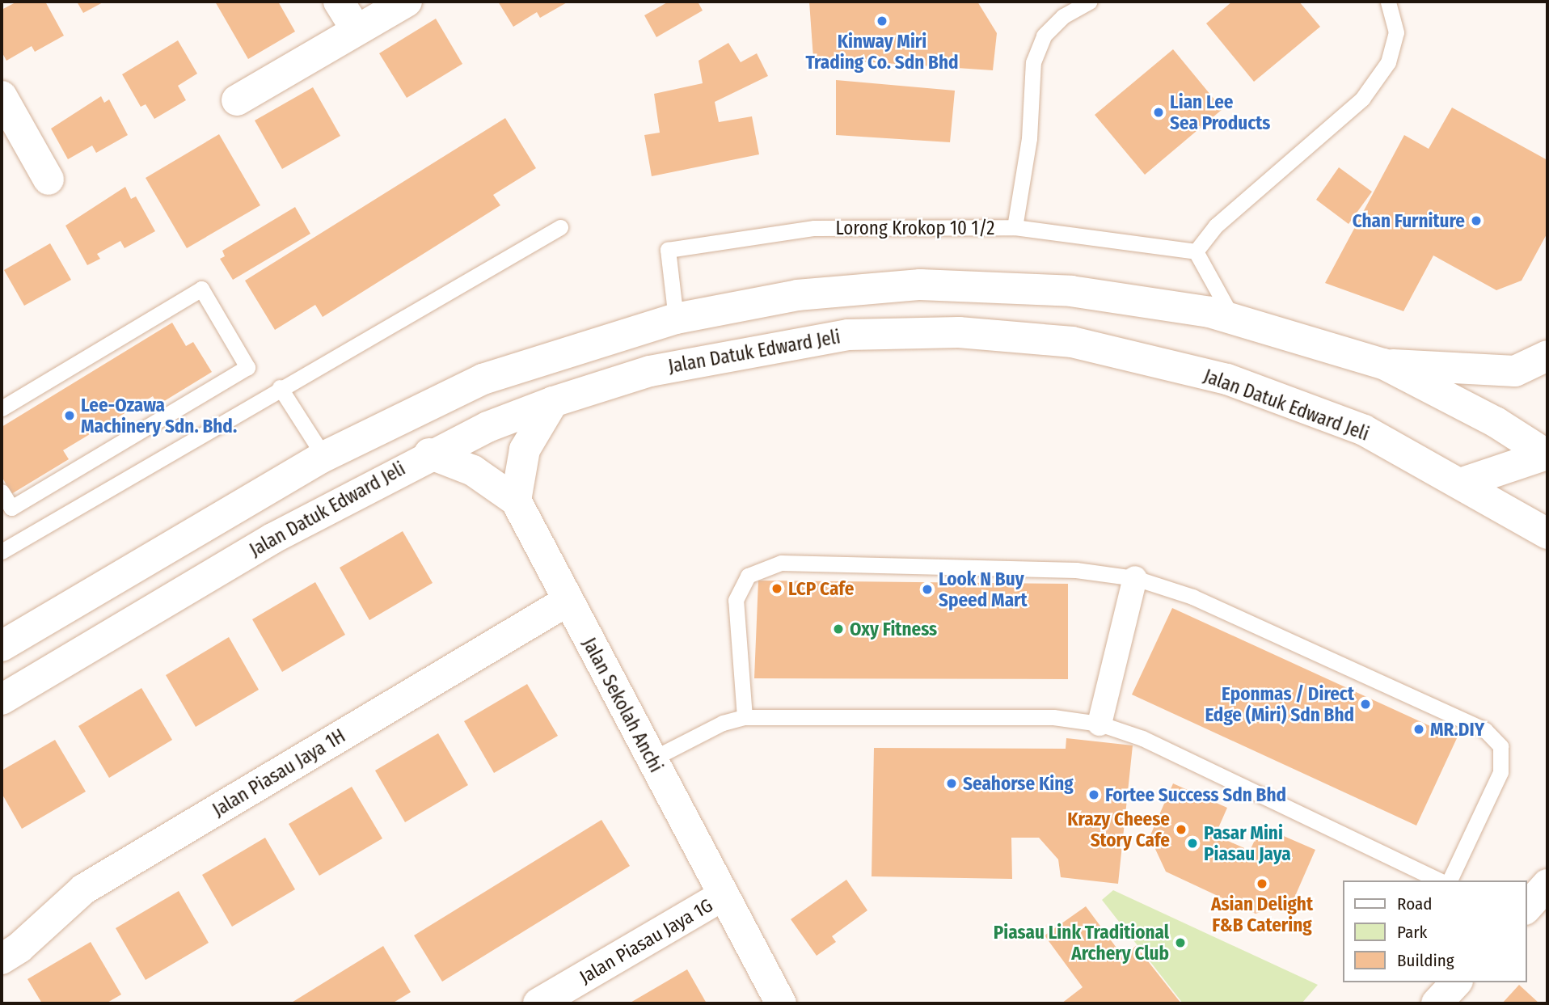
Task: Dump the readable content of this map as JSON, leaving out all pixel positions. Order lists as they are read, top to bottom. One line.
{"streets":{"street":["Jalan Datuk Edward Jeli","Jalan Sekolah Anchi","Jalan Piasau Jaya 1H","Jalan Piasau Jaya 1G"],"lane":["Lorong Krokop 10 1/2"]},"crossings":[["Jalan Sekolah Anchi","Jalan Piasau Jaya 1H"],["Jalan Sekolah Anchi","Jalan Piasau Jaya 1G"]],"places":["Kinway Miri Trading Co. Sdn Bhd","Lian Lee Sea Products","Chan Furniture","Lee-Ozawa Machinery Sdn. Bhd.","LCP Cafe","Look N Buy Speed Mart","Oxy Fitness","Eponmas / Direct Edge (Miri) Sdn Bhd","MR.DIY","Seahorse King","Fortee Success Sdn Bhd","Krazy Cheese Story Cafe","Pasar Mini Piasau Jaya","Asian Delight F&B Catering","Piasau Link Traditional Archery Club"],"legend":["Road","Park","Building"]}
